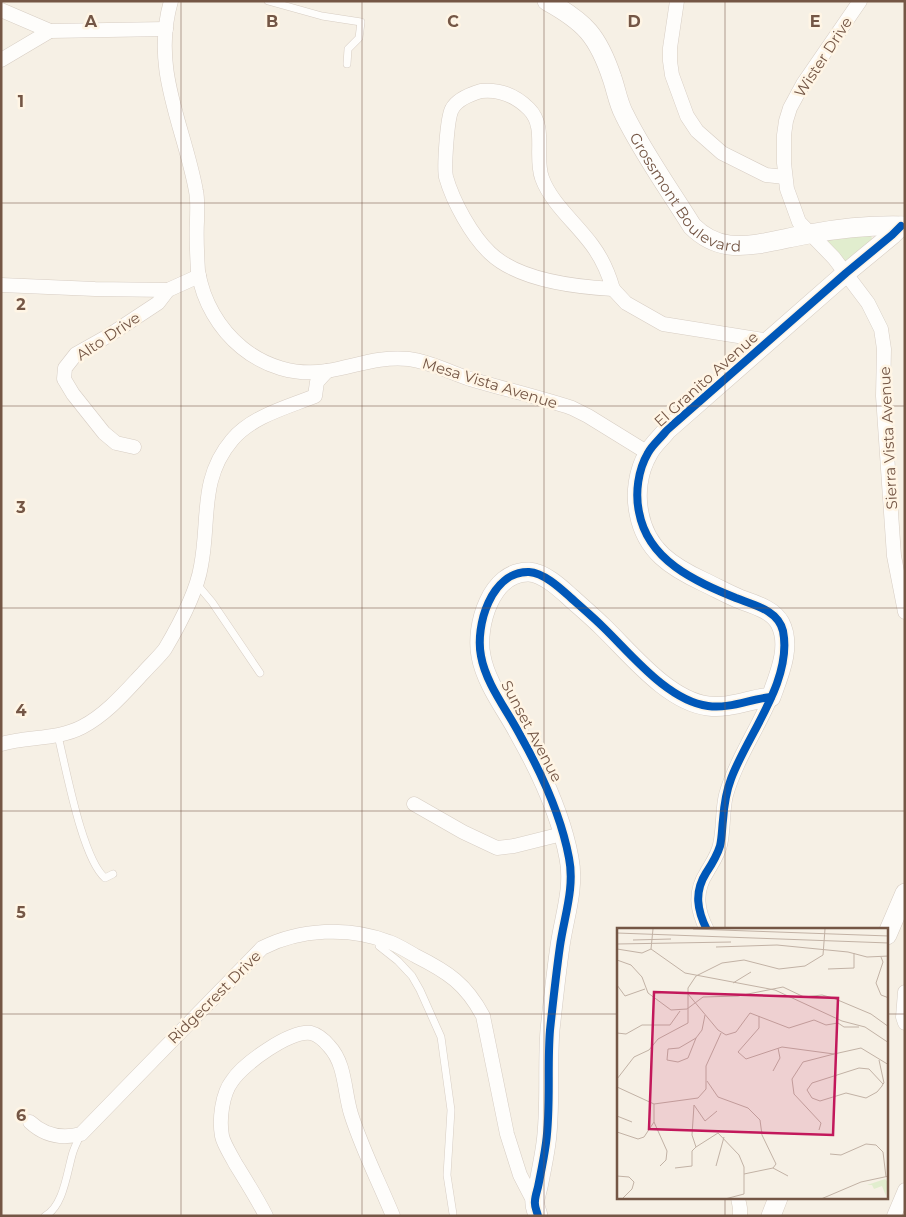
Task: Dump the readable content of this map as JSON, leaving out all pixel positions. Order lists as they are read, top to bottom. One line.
{"streets":{"street":["Wister Drive","Grossmont Boulevard","Alto Drive","El Granito Avenue","Mesa Vista Avenue","Sierra Vista Avenue","Sunset Avenue","Ridgecrest Drive"]},"crossings":[["Wister Drive","Grossmont Boulevard"],["Wister Drive","El Granito Avenue"],["Wister Drive","Sierra Vista Avenue"],["Grossmont Boulevard","El Granito Avenue"],["Alto Drive","Mesa Vista Avenue"],["El Granito Avenue","Mesa Vista Avenue"],["El Granito Avenue","Sierra Vista Avenue"],["El Granito Avenue","Sunset Avenue"],["Sunset Avenue","Ridgecrest Drive"]],"grid":{"columns":["A","B","C","D","E"],"rows":["1","2","3","4","5","6"]}}
